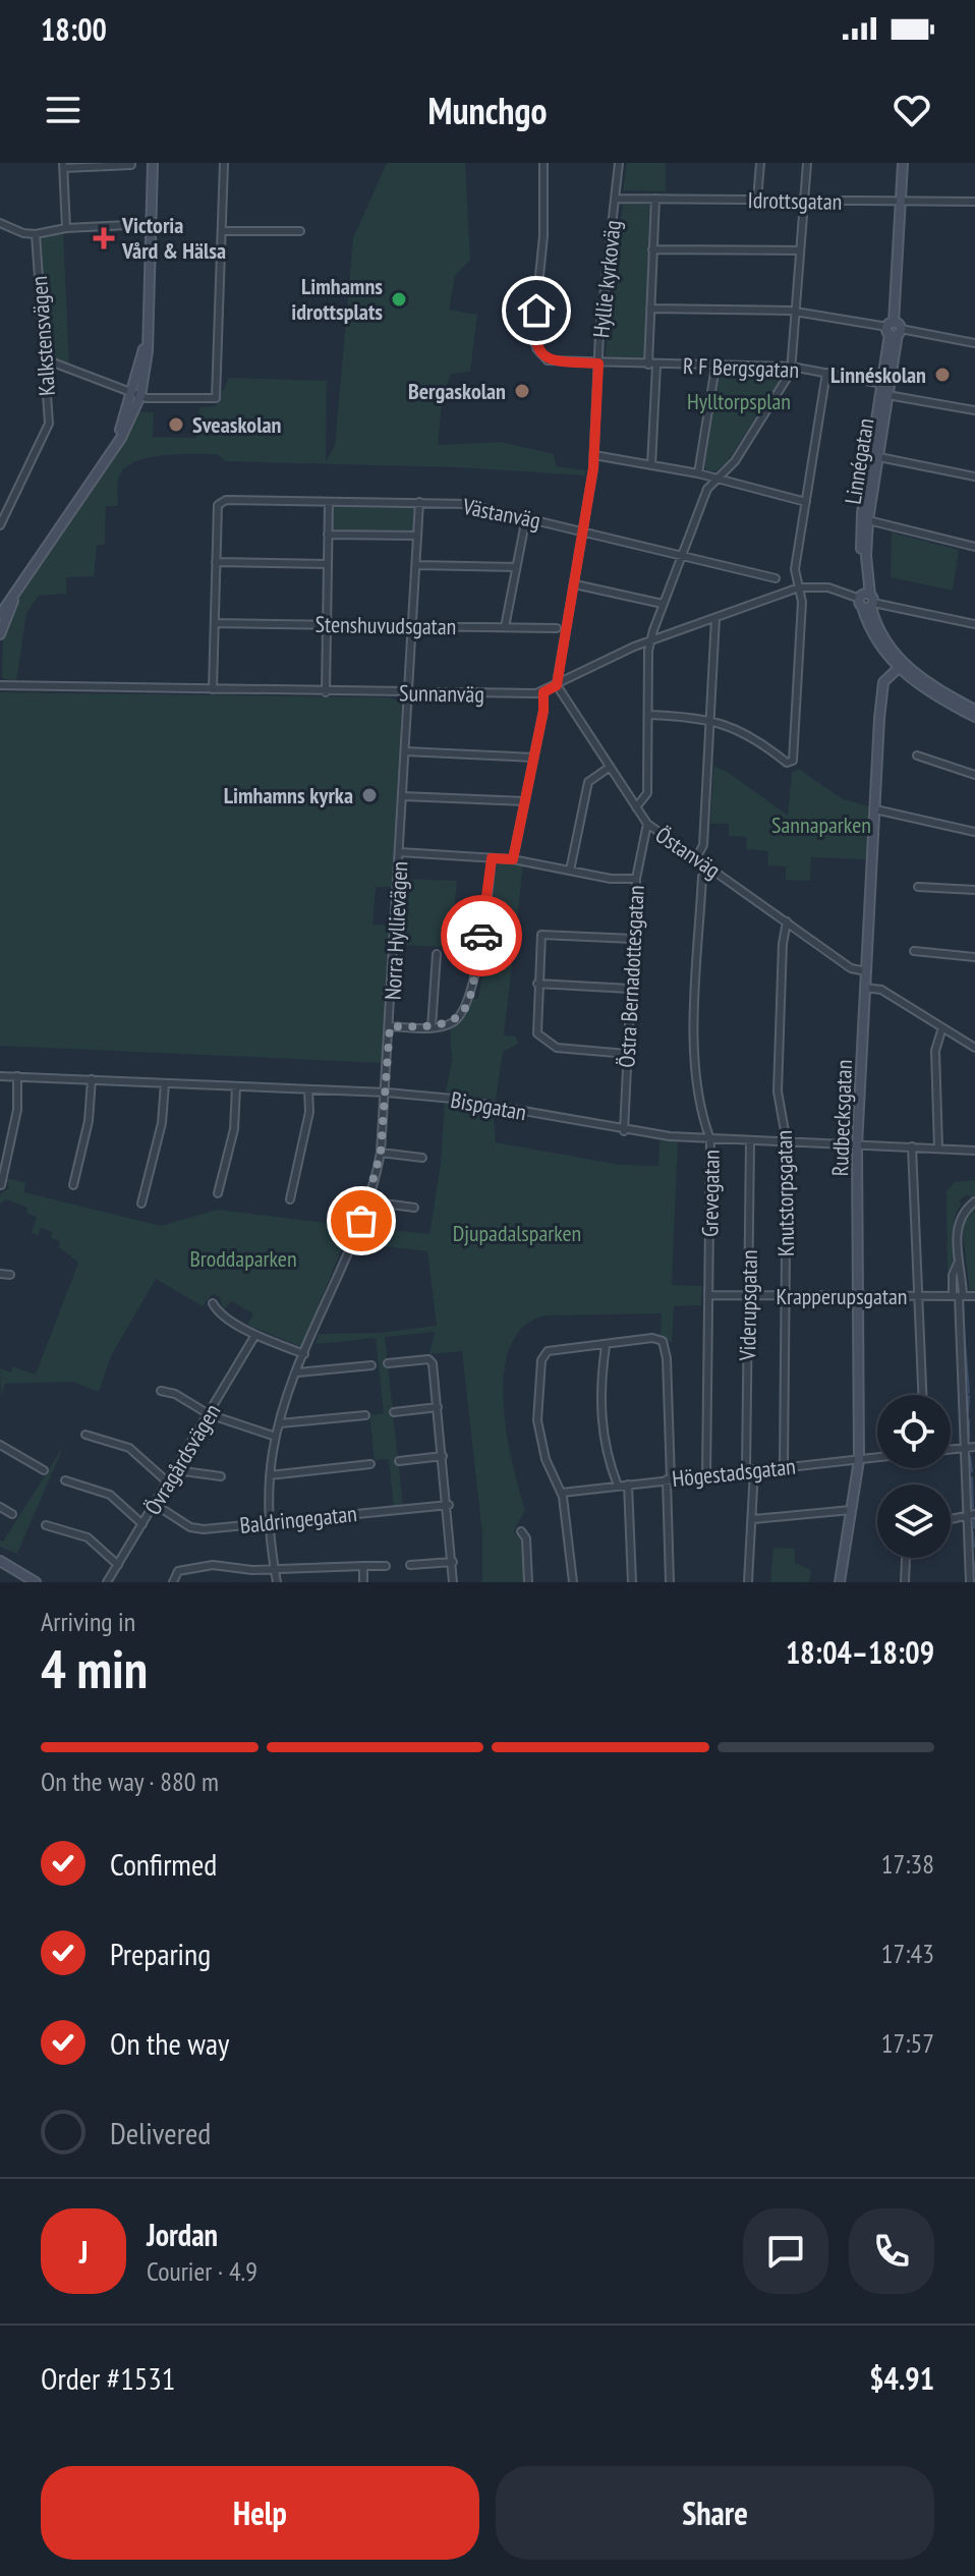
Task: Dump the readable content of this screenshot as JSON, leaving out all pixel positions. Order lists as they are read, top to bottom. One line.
{"streets":{"street":["Idrottsgatan","Hyllie kyrkoväg","Kalkstensvägen","R F Bergsgatan","Linnégatan","Västanväg","Stenshuvudsgatan","Sunnanväg","Östanväg","Norra Hyllievägen","Östra Bernadottesgatan","Bispgatan","Rudbecksgatan","Grevegatan","Knutstorpsgatan","Krapperupsgatan","Viderupsgatan","Övragårdsvägen","Högestadsgatan","Baldringegatan"]},"crossings":[["Idrottsgatan","Hyllie kyrkoväg"],["Idrottsgatan","Linnégatan"],["Hyllie kyrkoväg","R F Bergsgatan"],["Hyllie kyrkoväg","Västanväg"],["Hyllie kyrkoväg","Sunnanväg"],["Hyllie kyrkoväg","Östanväg"],["R F Bergsgatan","Linnégatan"],["Linnégatan","Sunnanväg"],["Linnégatan","Rudbecksgatan"],["Västanväg","Norra Hyllievägen"],["Stenshuvudsgatan","Norra Hyllievägen"],["Sunnanväg","Östanväg"],["Sunnanväg","Norra Hyllievägen"],["Östanväg","Östra Bernadottesgatan"],["Östanväg","Rudbecksgatan"],["Östanväg","Grevegatan"],["Östanväg","Knutstorpsgatan"],["Norra Hyllievägen","Bispgatan"],["Norra Hyllievägen","Baldringegatan"],["Östra Bernadottesgatan","Bispgatan"],["Bispgatan","Rudbecksgatan"],["Bispgatan","Grevegatan"],["Bispgatan","Knutstorpsgatan"],["Bispgatan","Viderupsgatan"],["Rudbecksgatan","Krapperupsgatan"],["Rudbecksgatan","Högestadsgatan"],["Grevegatan","Krapperupsgatan"],["Grevegatan","Högestadsgatan"],["Knutstorpsgatan","Krapperupsgatan"],["Knutstorpsgatan","Högestadsgatan"],["Krapperupsgatan","Viderupsgatan"],["Viderupsgatan","Högestadsgatan"],["Övragårdsvägen","Baldringegatan"]],"parks":["Hylltorpsplan","Sannaparken","Djupadalsparken","Broddaparken"],"places":{"health":["Victoria Vård & Hälsa"],"other":["Limhamns idrottsplats","Linnéskolan","Bergaskolan","Sveaskolan","Limhamns kyrka"]},"page":{"status":"18:00","header":"Munchgo","heading":["4 min","Arriving in","18:04–18:09"],"panel":["Jordan","Courier · 4.9","Order #1531","$4.91"],"bar":"On the way · 880 m","list":[["Confirmed","17:38"],["Preparing","17:43"],["On the way","17:57"],"Delivered"],"round":"J","buttons":["Help","Share"]}}
